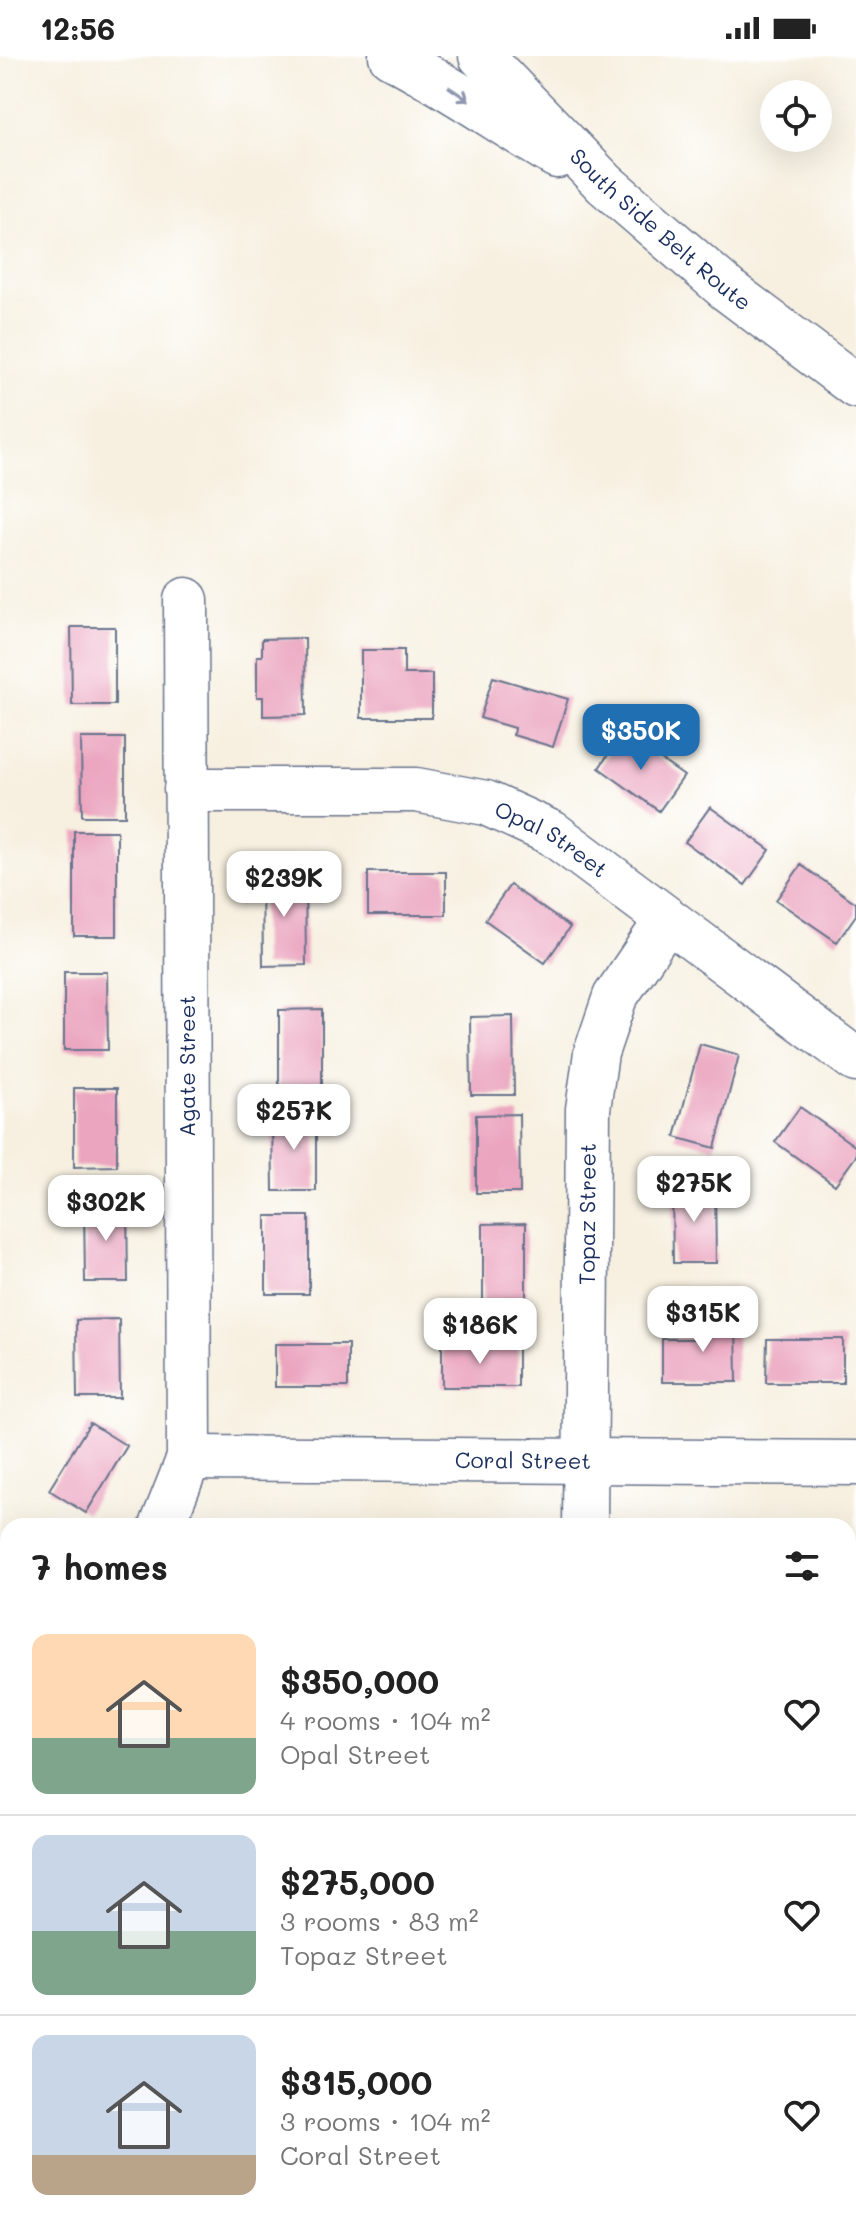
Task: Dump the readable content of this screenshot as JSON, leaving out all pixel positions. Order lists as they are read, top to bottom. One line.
{"streets":{"street":["South Side Belt Route","Opal Street","Agate Street","Topaz Street","Coral Street"]},"crossings":[["Opal Street","Agate Street"],["Opal Street","Topaz Street"],["Agate Street","Coral Street"],["Topaz Street","Coral Street"]],"page":{"status":"12:56","price":["$350K","$239K","$257K","$275K","$302K","$315K","$186K"],"heading":"7 homes","list":[{"name":"$350,000","note":"4 rooms · 104 m² · Opal Street"},{"name":"$275,000","note":"3 rooms · 83 m² · Topaz Street"},{"name":"$315,000","note":"3 rooms · 104 m² · Coral Street"}]}}
